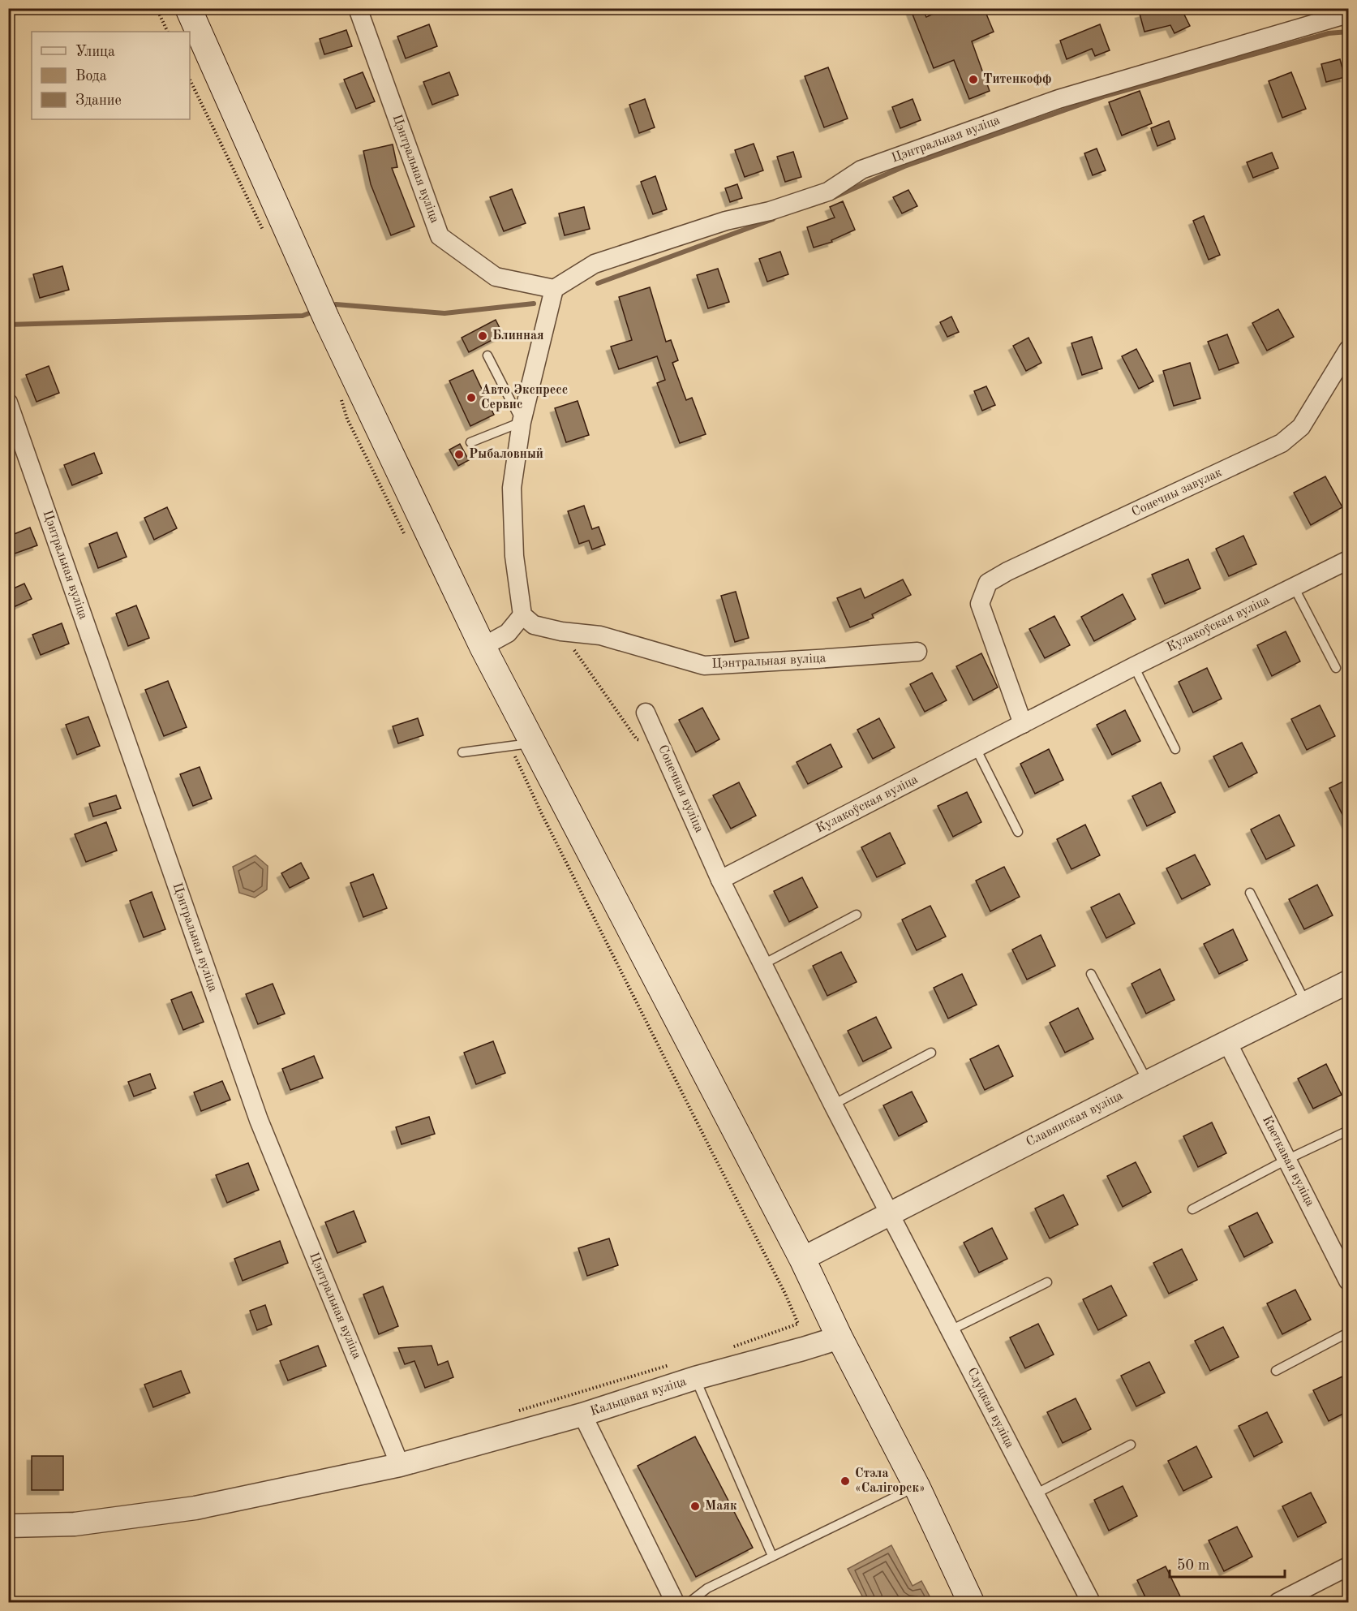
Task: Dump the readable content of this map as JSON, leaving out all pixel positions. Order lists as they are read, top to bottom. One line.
{"streets":{"street":["Цэнтральная вуліца","Сонечны завулак","Кулакоўская вуліца","Сонечная вуліца","Славянская вуліца","Кветкавая вуліца","Кальцавая вуліца","Слуцкая вуліца"]},"crossings":[["Сонечны завулак","Кулакоўская вуліца"],["Кулакоўская вуліца","Сонечная вуліца"],["Славянская вуліца","Кветкавая вуліца"],["Славянская вуліца","Слуцкая вуліца"]],"places":["Титенкофф","Блинная","Авто Экспресс Сервис","Рыбаловный","Стэла «Салігорск»","Маяк"],"legend":["Улица","Вода","Здание"],"scale_bar":"50 m"}
